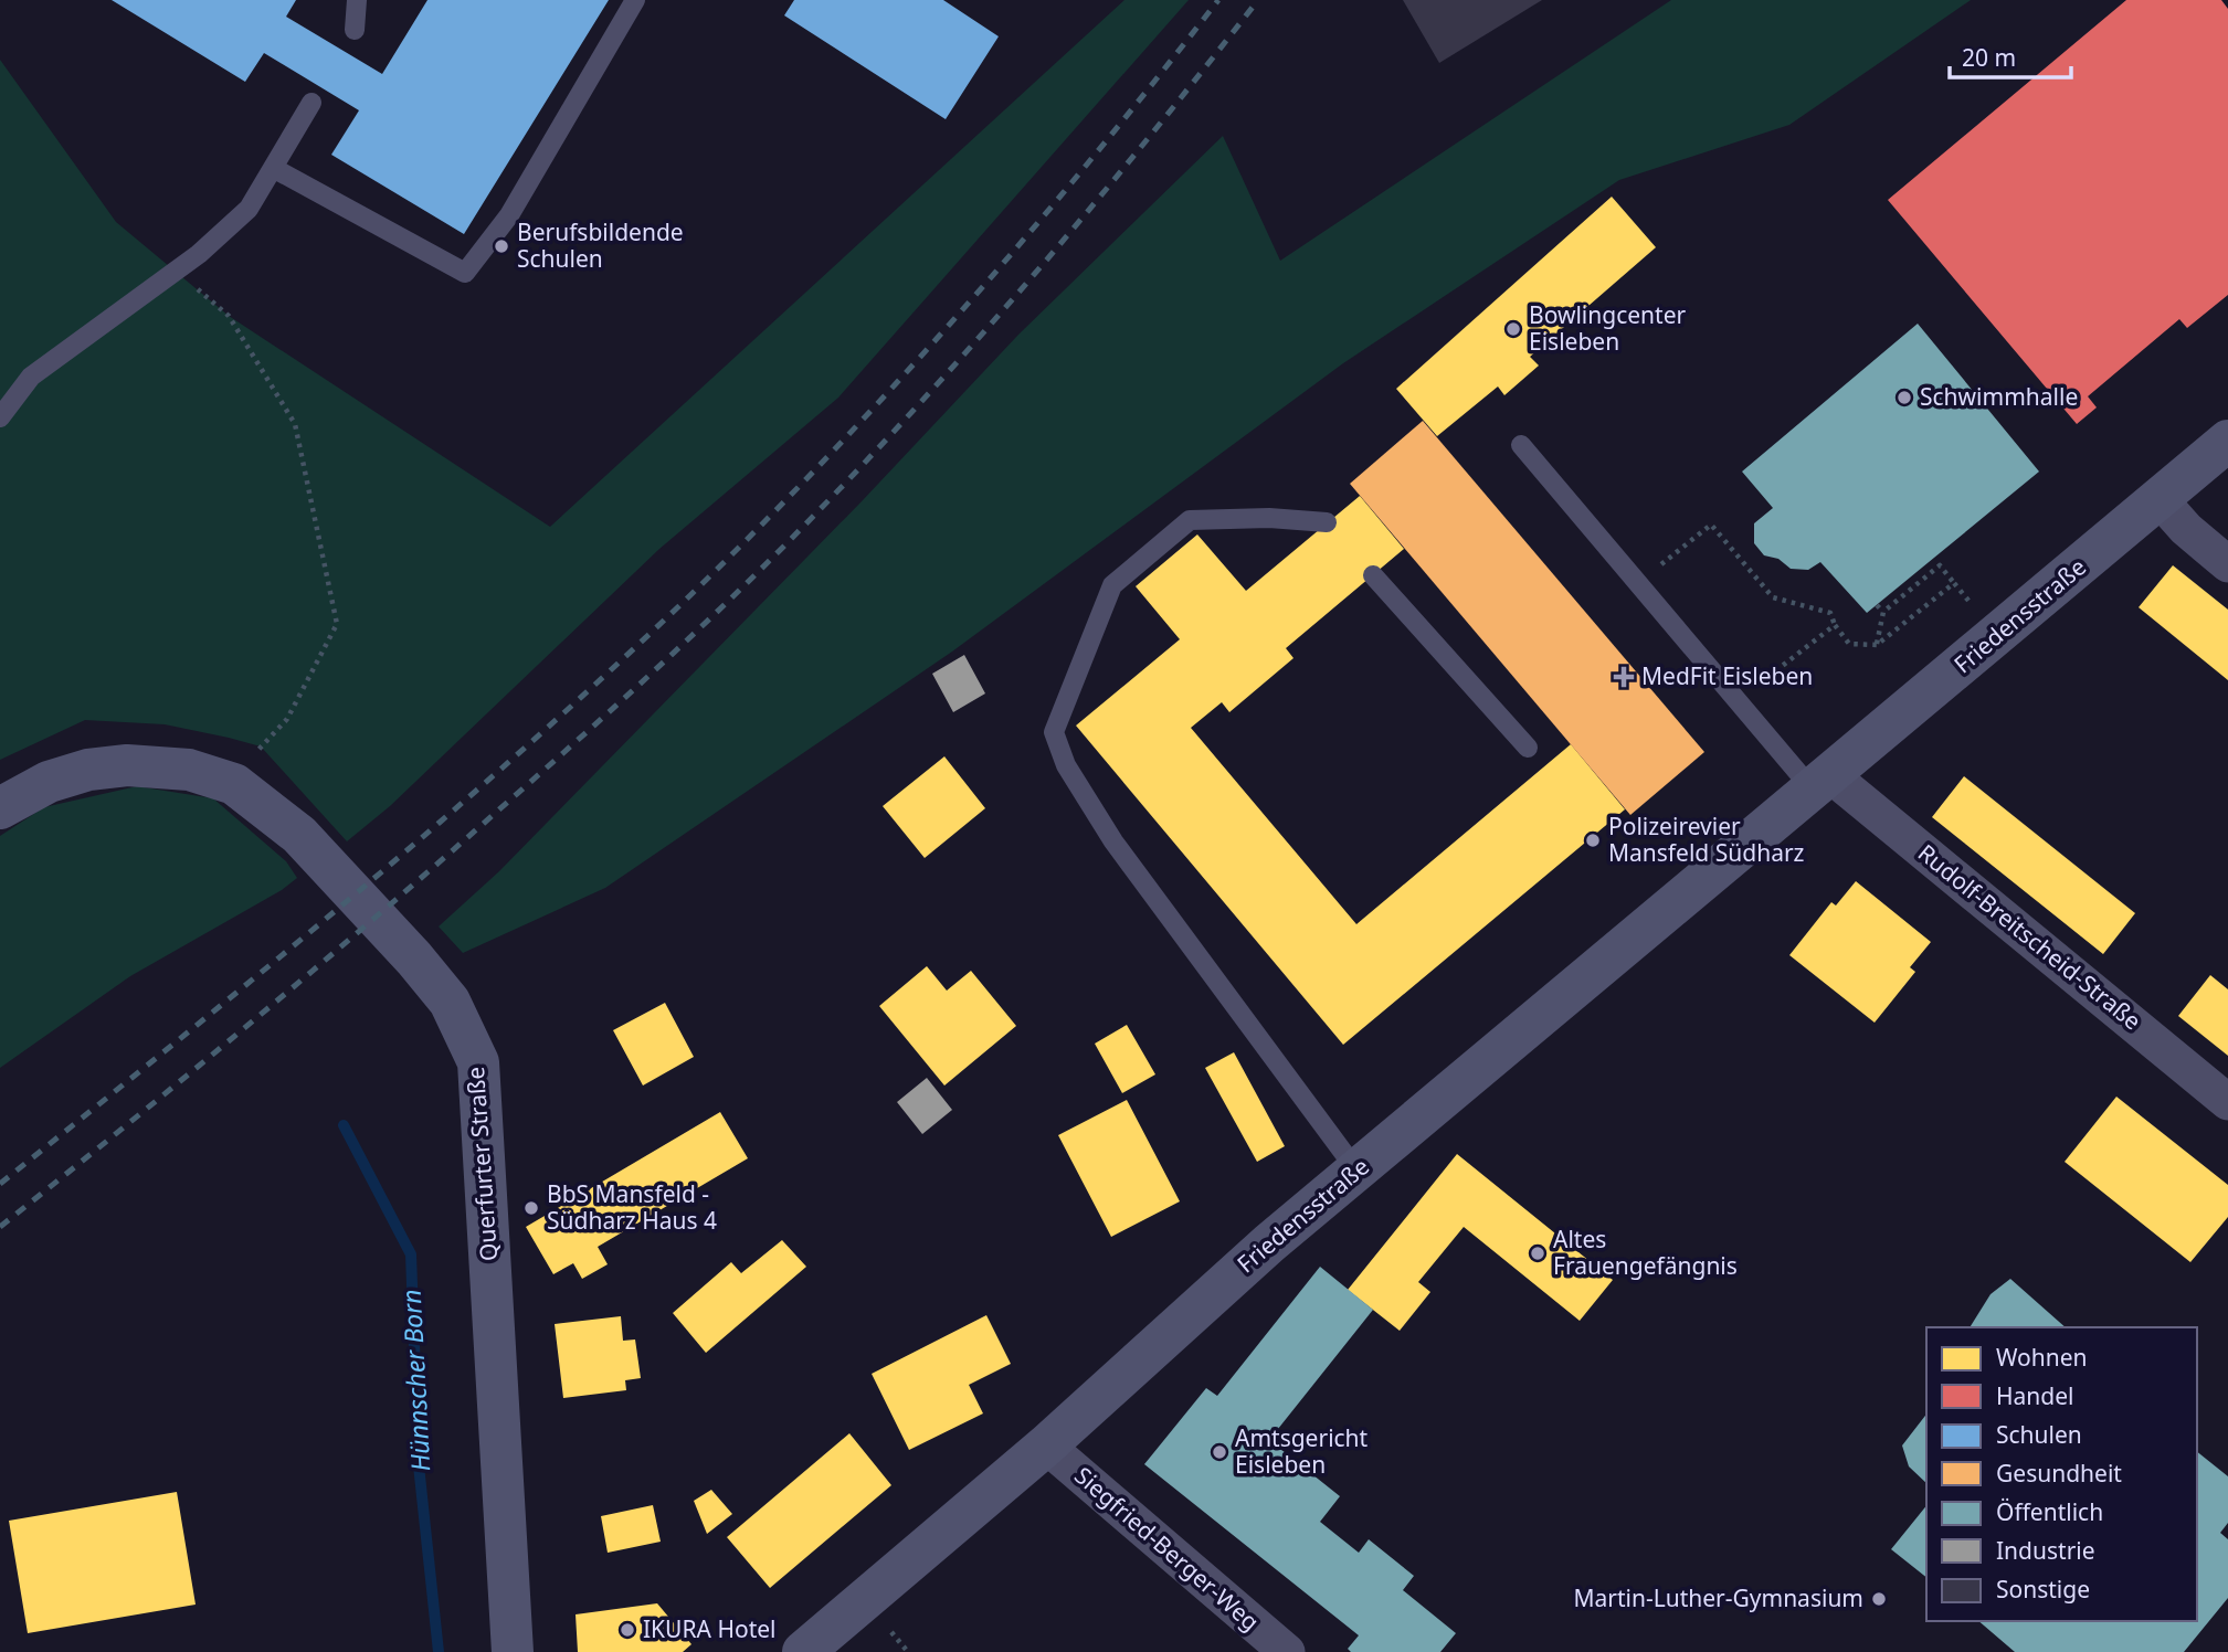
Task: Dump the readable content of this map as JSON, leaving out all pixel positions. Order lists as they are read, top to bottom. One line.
{"streets":{"main road":["Friedensstraße","Querfurter Straße"],"street":["Rudolf-Breitscheid-Straße","Siegfried-Berger-Weg"]},"crossings":[["Friedensstraße","Rudolf-Breitscheid-Straße"],["Friedensstraße","Siegfried-Berger-Weg"]],"water":["Hünnscher Born"],"places":{"other":["Berufsbildende Schulen","Bowlingcenter Eisleben","Schwimmhalle","Polizeirevier Mansfeld Südharz","BbS Mansfeld - Südharz Haus 4","Altes Frauengefängnis","Amtsgericht Eisleben","Martin-Luther-Gymnasium","IKURA Hotel"],"health":["MedFit Eisleben"]},"legend":["Wohnen","Handel","Schulen","Gesundheit","Öffentlich","Industrie","Sonstige"],"scale_bar":"20 m"}
